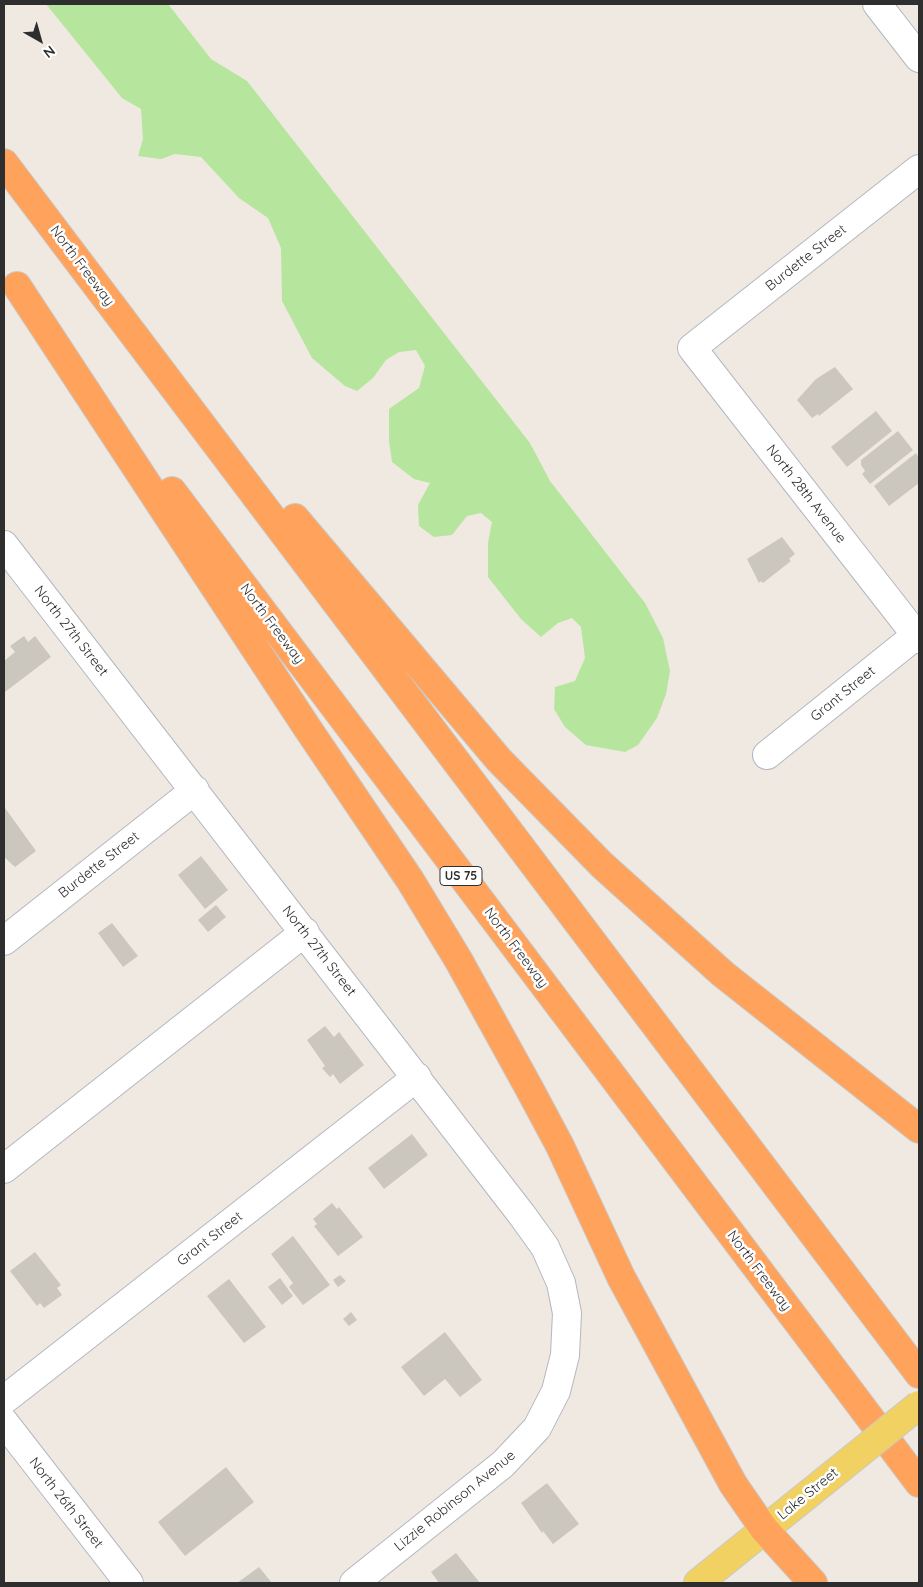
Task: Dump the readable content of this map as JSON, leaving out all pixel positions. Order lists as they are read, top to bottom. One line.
{"streets":{"highway":["North Freeway","US 75"],"main road":["Lake Street"],"street":["Burdette Street","North 28th Avenue","North 27th Street","Grant Street","Lizzie Robinson Avenue","North 26th Street"]},"crossings":[["Burdette Street","North 28th Avenue"],["Burdette Street","North 27th Street"],["North 28th Avenue","Grant Street"],["North 27th Street","Grant Street"],["North 27th Street","Lizzie Robinson Avenue"]],"north":"bottom right"}
